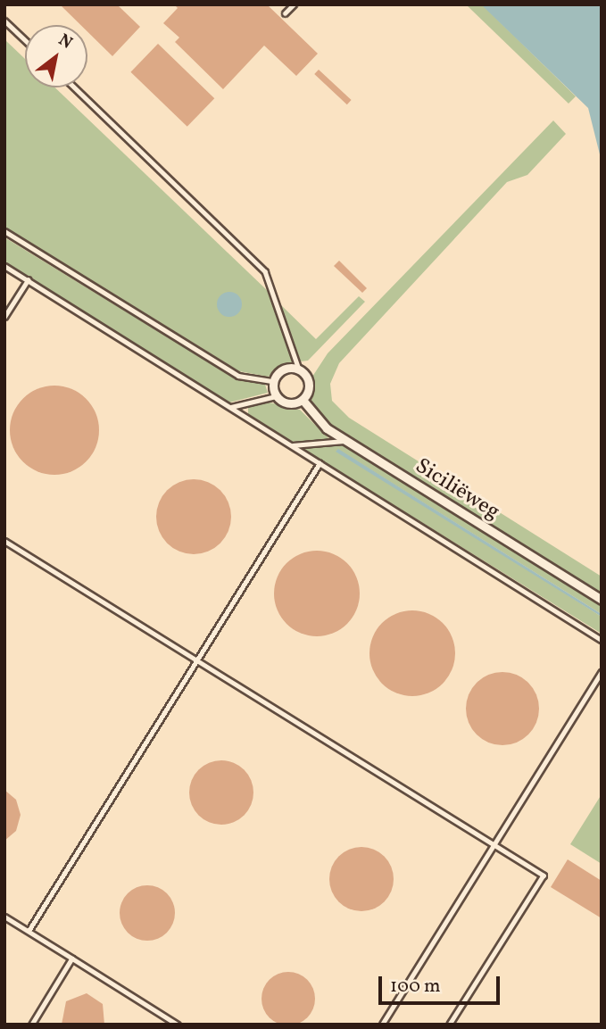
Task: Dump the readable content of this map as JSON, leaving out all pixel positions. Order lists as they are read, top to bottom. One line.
{"streets":{"street":["Siciliëweg"]},"scale_bar":"100 m","north":"top right"}
